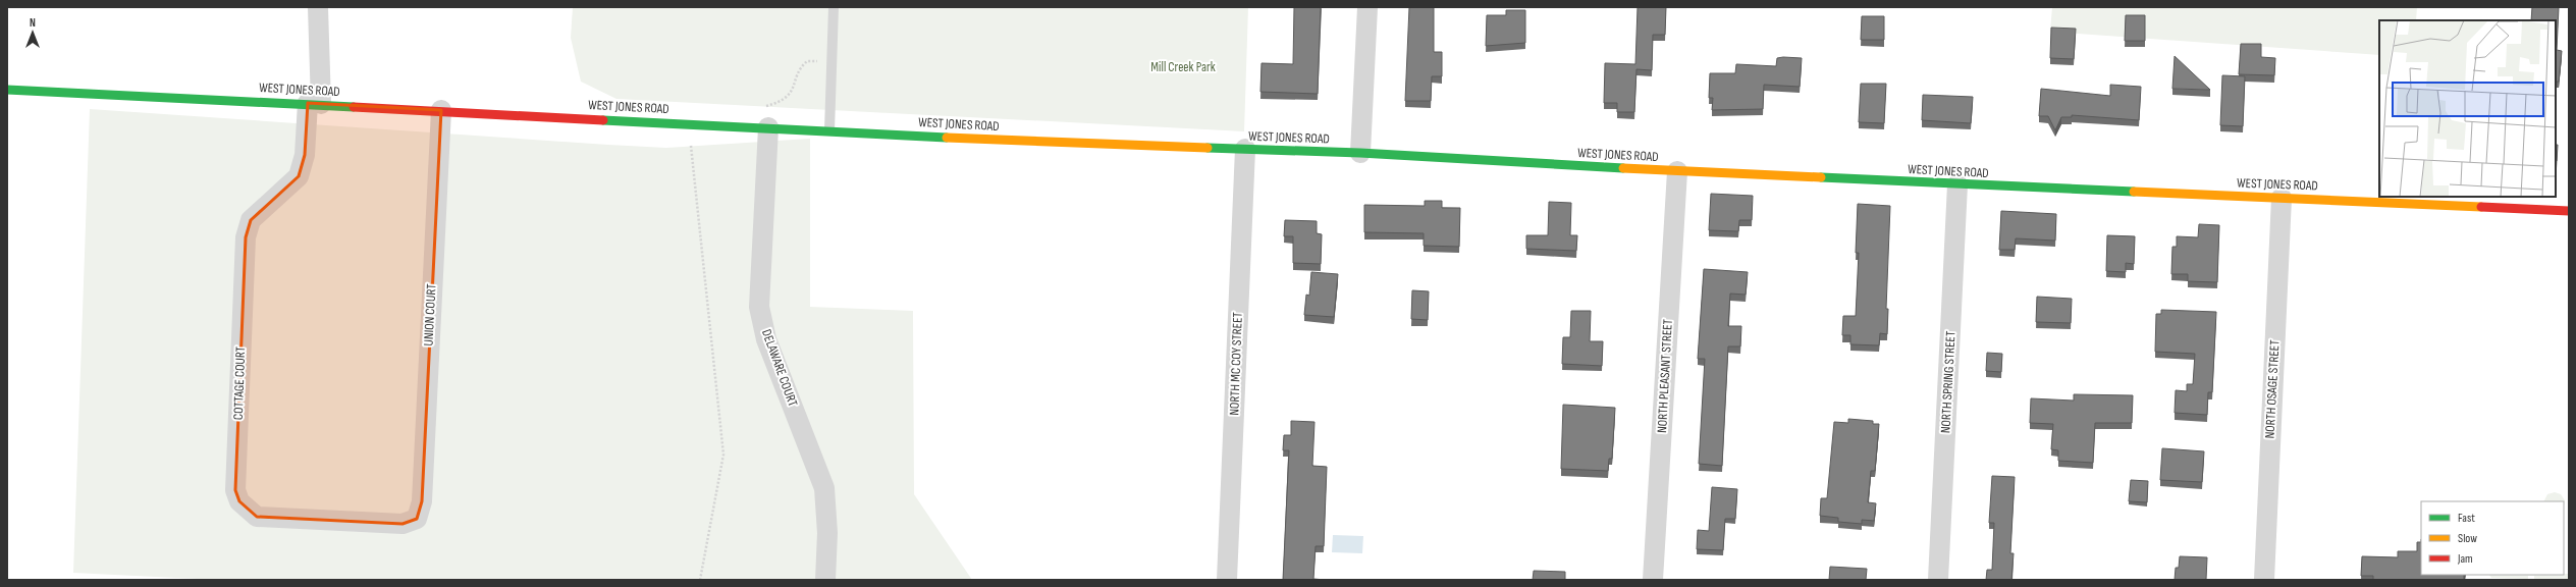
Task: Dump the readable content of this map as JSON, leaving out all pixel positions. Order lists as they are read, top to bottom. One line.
{"streets":{"street":["WEST JONES ROAD","UNION COURT","NORTH MC COY STREET","DELAWARE COURT","NORTH PLEASANT STREET","NORTH SPRING STREET","COTTAGE COURT","NORTH OSAGE STREET"]},"crossings":[["WEST JONES ROAD","UNION COURT"],["WEST JONES ROAD","NORTH MC COY STREET"],["WEST JONES ROAD","DELAWARE COURT"],["WEST JONES ROAD","NORTH PLEASANT STREET"],["WEST JONES ROAD","NORTH SPRING STREET"],["WEST JONES ROAD","COTTAGE COURT"],["WEST JONES ROAD","NORTH OSAGE STREET"],["UNION COURT","COTTAGE COURT"]],"parks":["Mill Creek Park"],"legend":["Fast","Slow","Jam"],"north":"top"}
